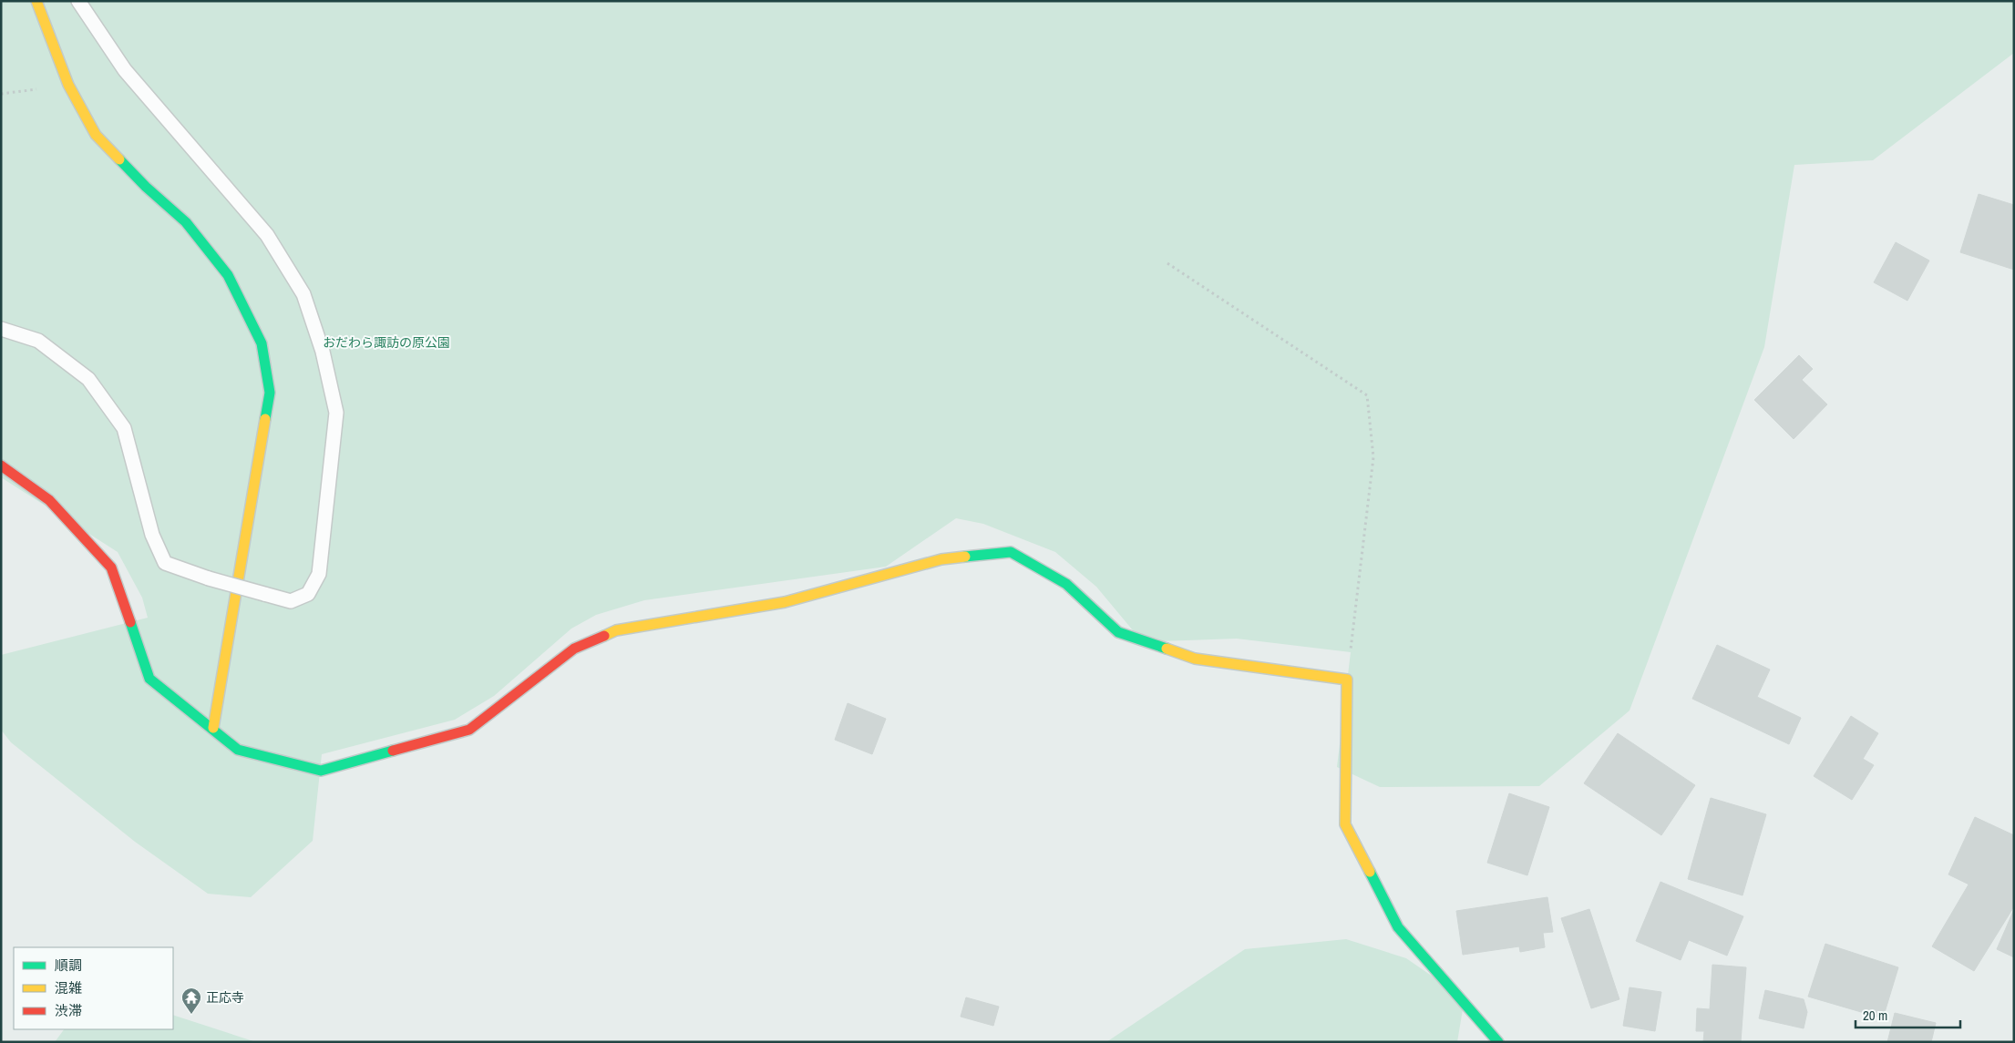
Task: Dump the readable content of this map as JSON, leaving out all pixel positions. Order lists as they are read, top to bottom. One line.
{"parks":["おだわら諏訪の原公園"],"places":{"temple":["正応寺"]},"legend":["順調","混雑","渋滞"],"scale_bar":"20 m"}
